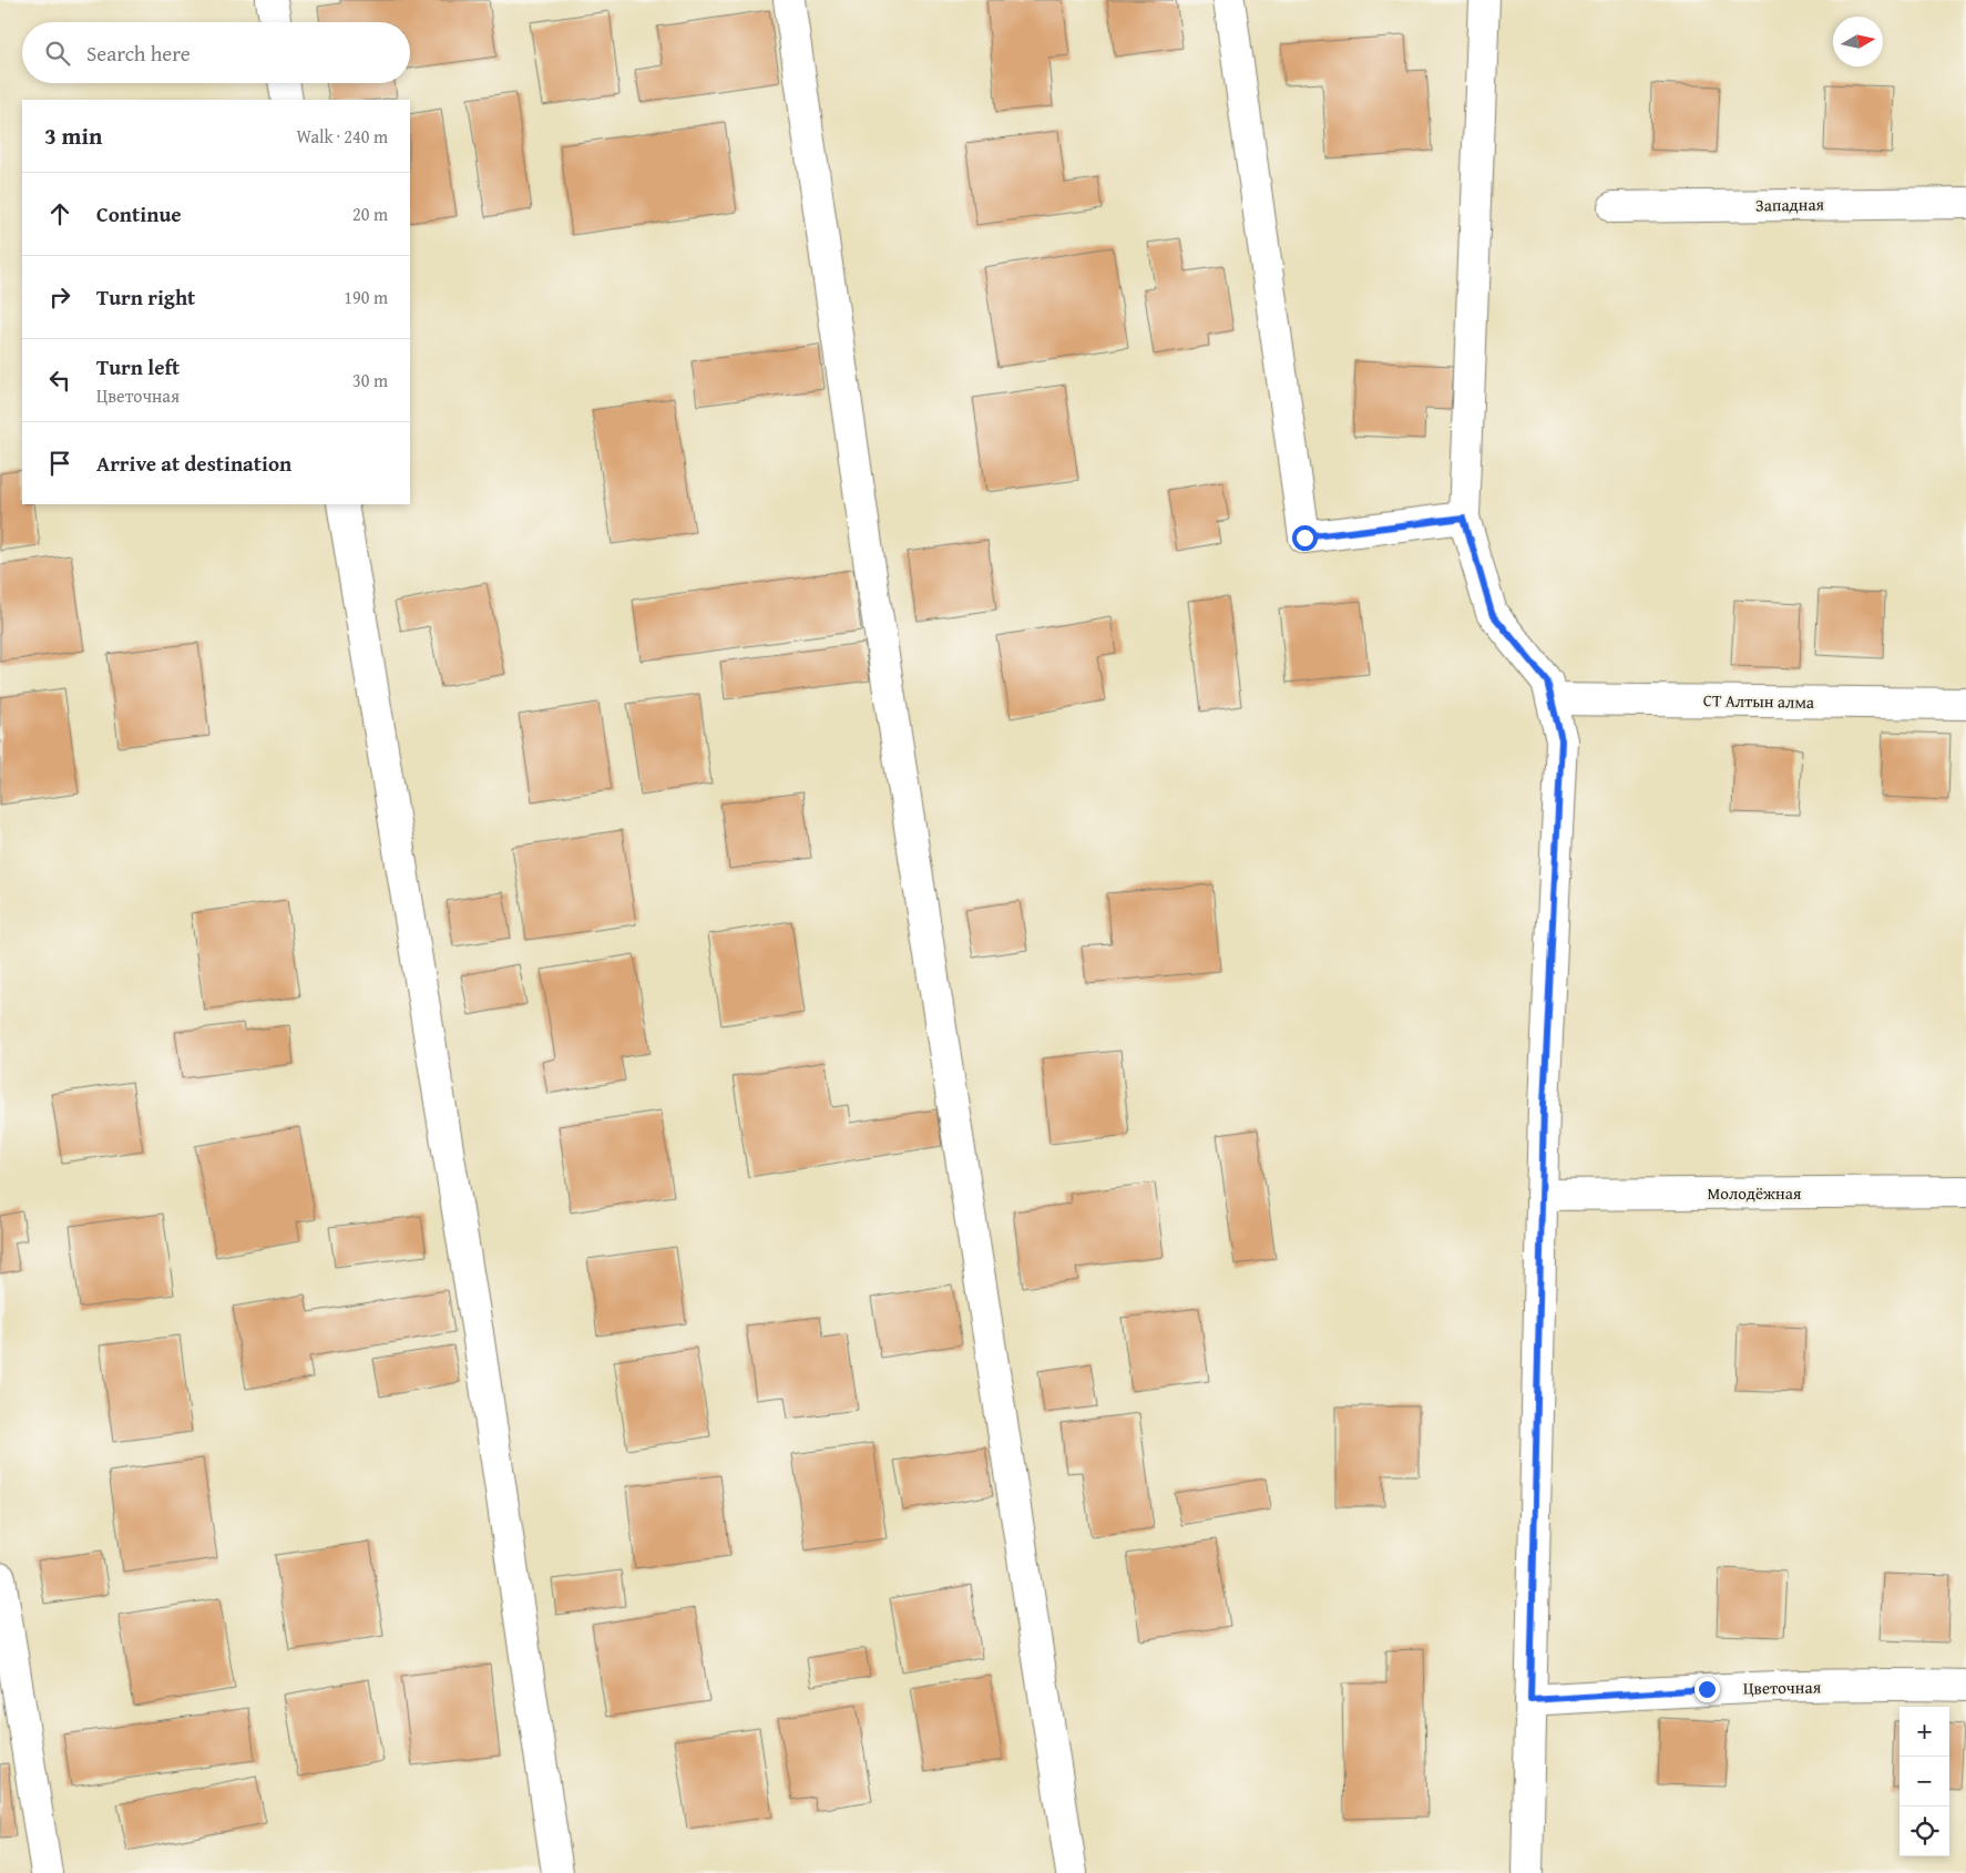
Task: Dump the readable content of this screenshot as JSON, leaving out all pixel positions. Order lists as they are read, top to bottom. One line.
{"streets":{"street":["Западная","СТ Алтын алма","Молодёжная","Цветочная"]},"north":"right","page":{"search":"Search here","heading":["3 min","Walk · 240 m"],"list":[["Continue","20 m"],["Turn right","190 m"],["Turn left","Цветочная","30 m"],"Arrive at destination"],"map_buttons":["+","−"]}}
